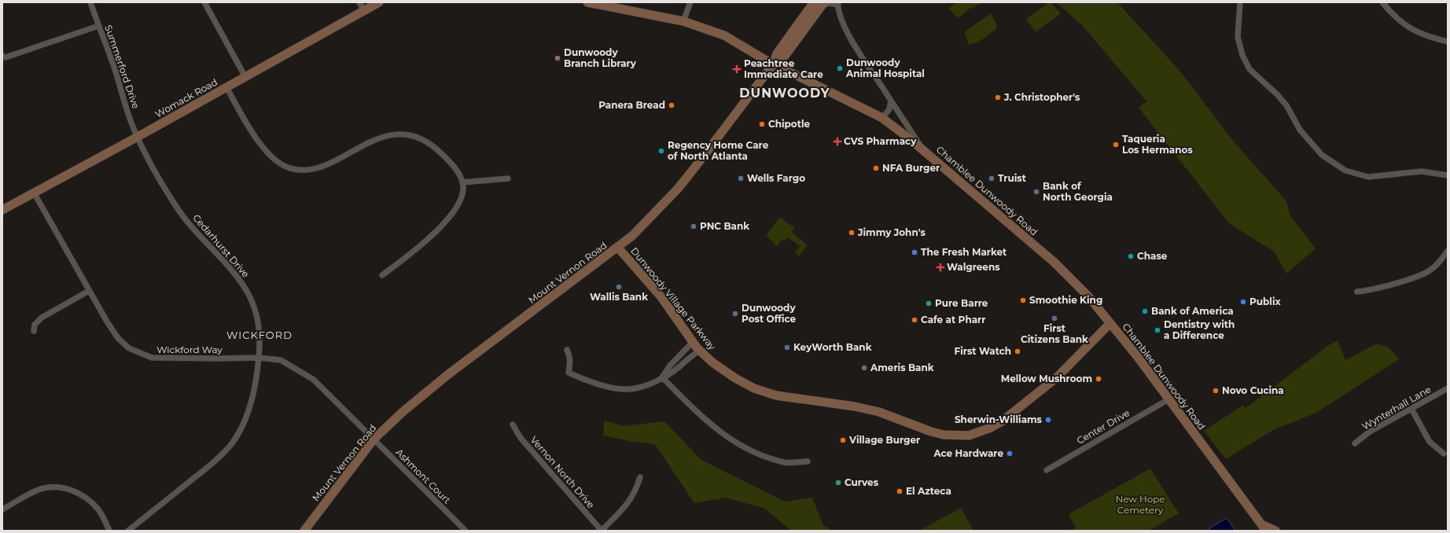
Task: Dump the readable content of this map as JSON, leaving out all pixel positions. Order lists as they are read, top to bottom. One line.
{"streets":{"street":["Summerford Drive","Womack Road","Chamblee Dunwoody Road","Cedarhurst Drive","Mount Vernon Road","Dunwoody Village Parkway","Wickford Way","Wynterhall Lane","Center Drive","Vernon North Drive","Ashmont Court"]},"crossings":[["Summerford Drive","Womack Road"],["Summerford Drive","Cedarhurst Drive"],["Womack Road","Cedarhurst Drive"],["Womack Road","Wickford Way"],["Chamblee Dunwoody Road","Mount Vernon Road"],["Chamblee Dunwoody Road","Dunwoody Village Parkway"],["Chamblee Dunwoody Road","Center Drive"],["Cedarhurst Drive","Wickford Way"],["Mount Vernon Road","Dunwoody Village Parkway"],["Mount Vernon Road","Wickford Way"],["Mount Vernon Road","Ashmont Court"],["Wickford Way","Ashmont Court"]],"districts":["DUNWOODY","WICKFORD"],"parks":["New Hope Cemetery"],"places":{"other":["Dunwoody Branch Library","Dunwoody Animal Hospital","J. Christopher's","Panera Bread","Chipotle","Taqueria Los Hermanos","Regency Home Care of North Atlanta","NFA Burger","Wells Fargo","Truist","Bank of North Georgia","PNC Bank","Jimmy John's","The Fresh Market","Chase","Wallis Bank","Smoothie King","Publix","Pure Barre","Bank of America","Dunwoody Post Office","First Citizens Bank","Cafe at Pharr","Dentistry with a Difference","KeyWorth Bank","First Watch","Ameris Bank","Mellow Mushroom","Novo Cucina","Sherwin-Williams","Village Burger","Ace Hardware","Curves","El Azteca"],"health":["Peachtree Immediate Care","CVS Pharmacy","Walgreens"]}}
